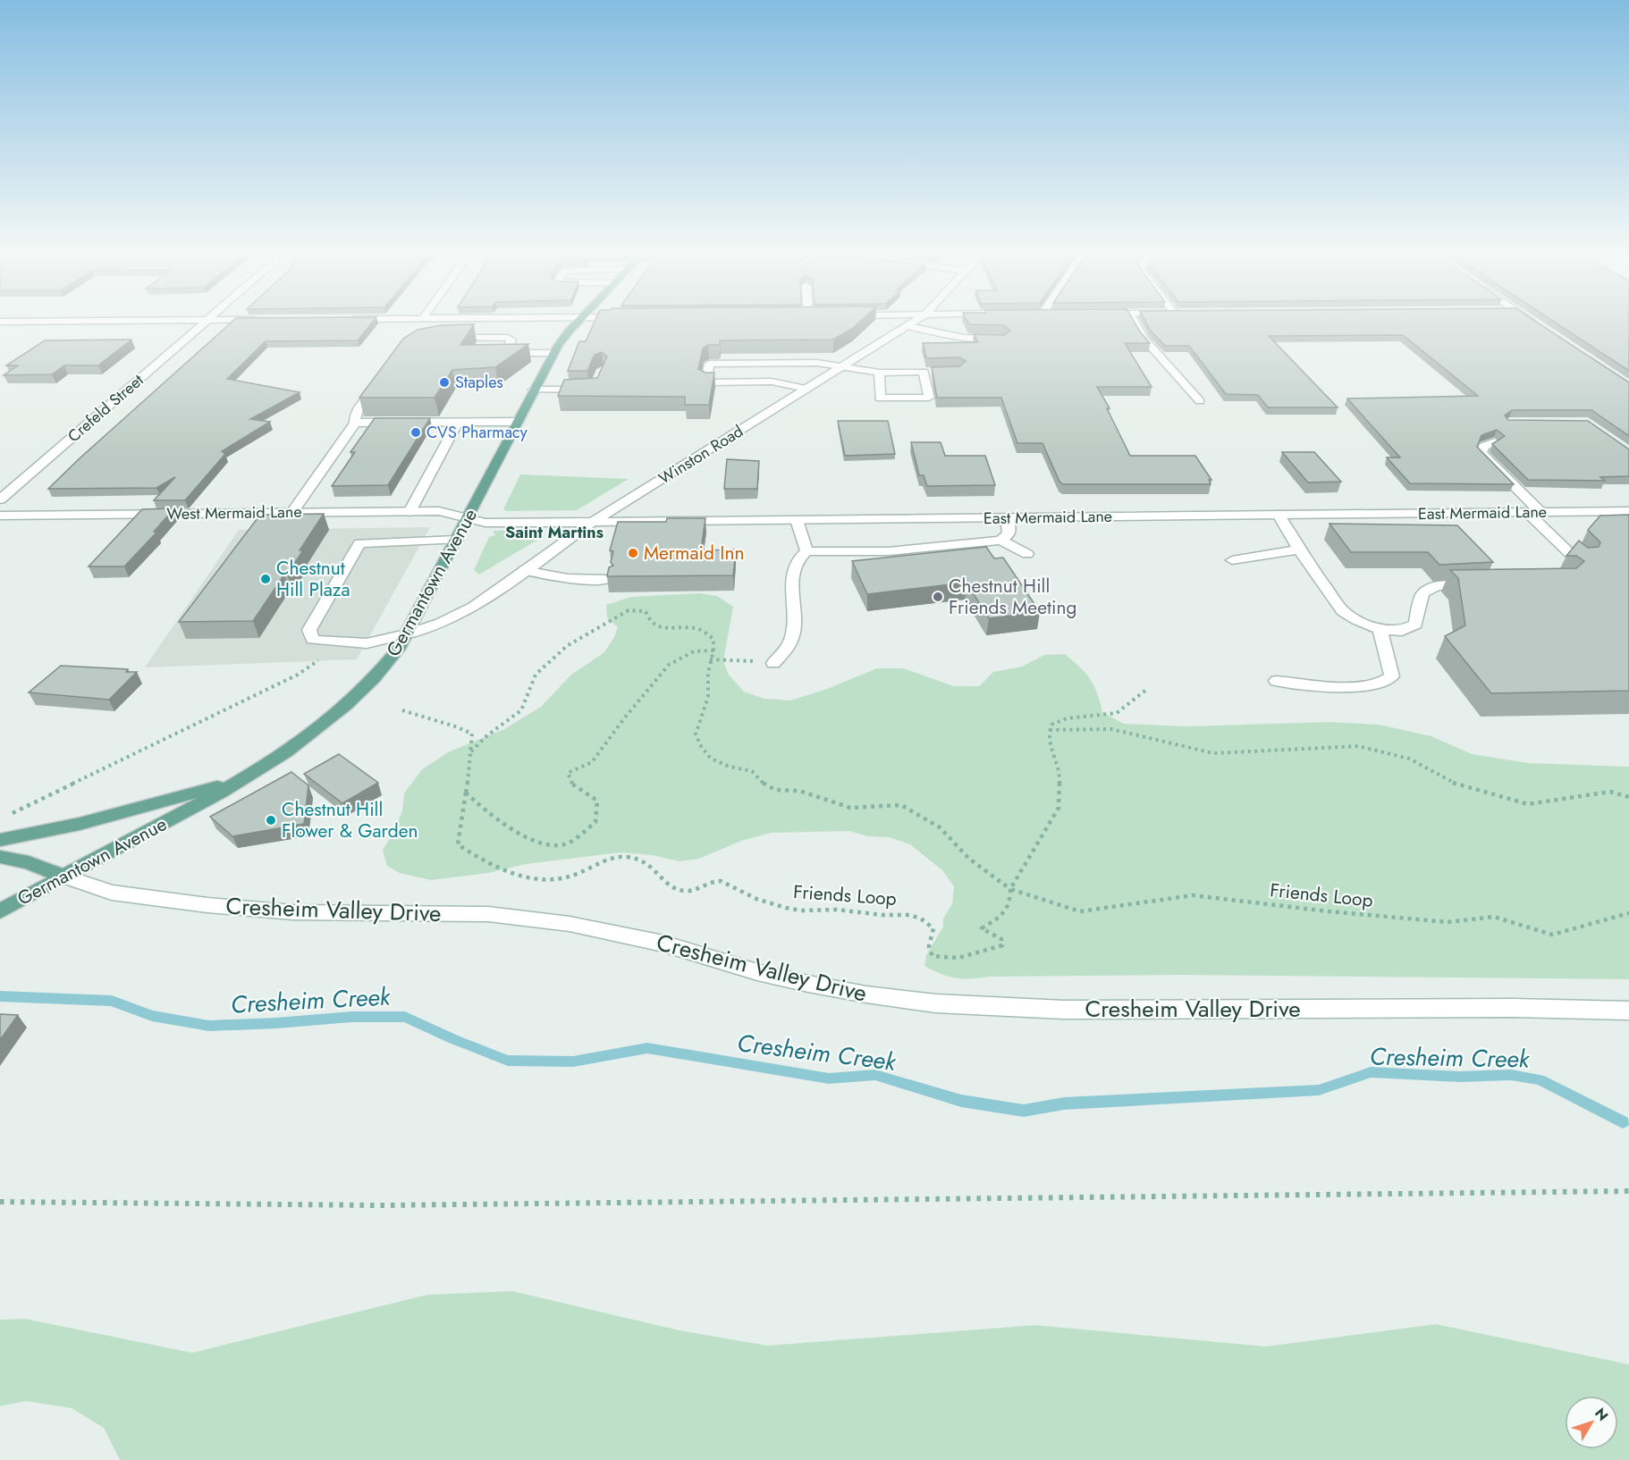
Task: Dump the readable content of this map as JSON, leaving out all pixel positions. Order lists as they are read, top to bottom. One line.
{"streets":{"main road":["Germantown Avenue","Cresheim Valley Drive"],"street":["Crefeld Street","Winston Road","West Mermaid Lane","East Mermaid Lane"],"path":["Friends Loop"]},"crossings":[["Winston Road","East Mermaid Lane"],["Winston Road","Germantown Avenue"],["West Mermaid Lane","East Mermaid Lane"],["West Mermaid Lane","Germantown Avenue"],["East Mermaid Lane","Germantown Avenue"],["Germantown Avenue","Cresheim Valley Drive"]],"districts":["Saint Martins"],"water":["Cresheim Creek"],"places":["Staples","CVS Pharmacy","Mermaid Inn","Chestnut Hill Plaza","Chestnut Hill Friends Meeting","Chestnut Hill Flower & Garden"],"north":"top right"}
